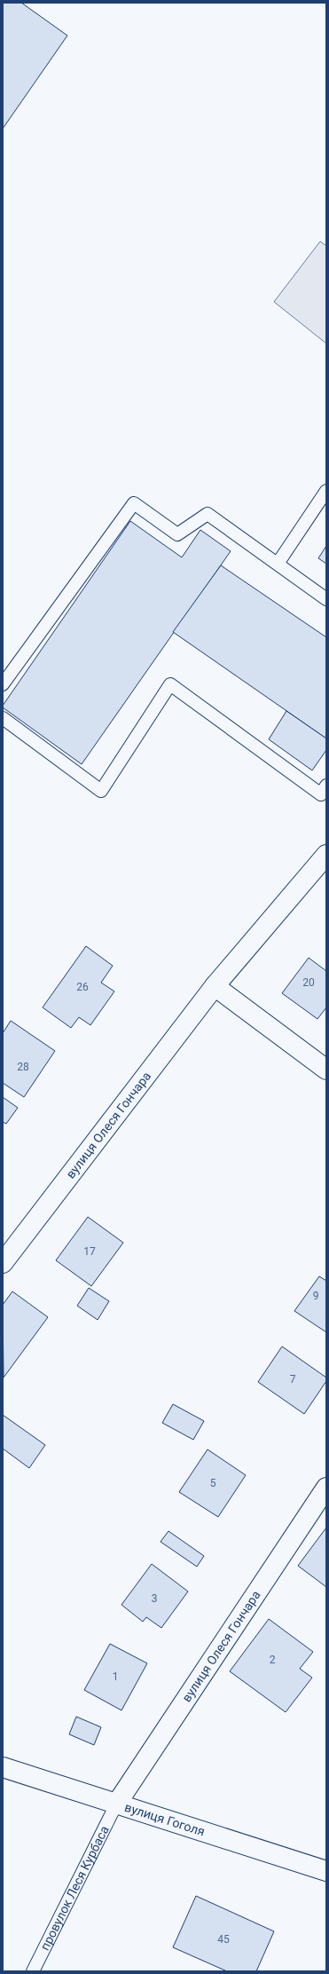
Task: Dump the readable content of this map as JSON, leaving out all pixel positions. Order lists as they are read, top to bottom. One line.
{"streets":{"street":["вулиця Олеся Гончара","вулиця Гоголя"],"lane":["провулок Леся Курбаса"]},"crossings":[["вулиця Олеся Гончара","вулиця Гоголя"],["вулиця Олеся Гончара","провулок Леся Курбаса"],["вулиця Гоголя","провулок Леся Курбаса"]],"house_numbers":["20","26","28","17","9","7","5","3","2","1","45"]}
